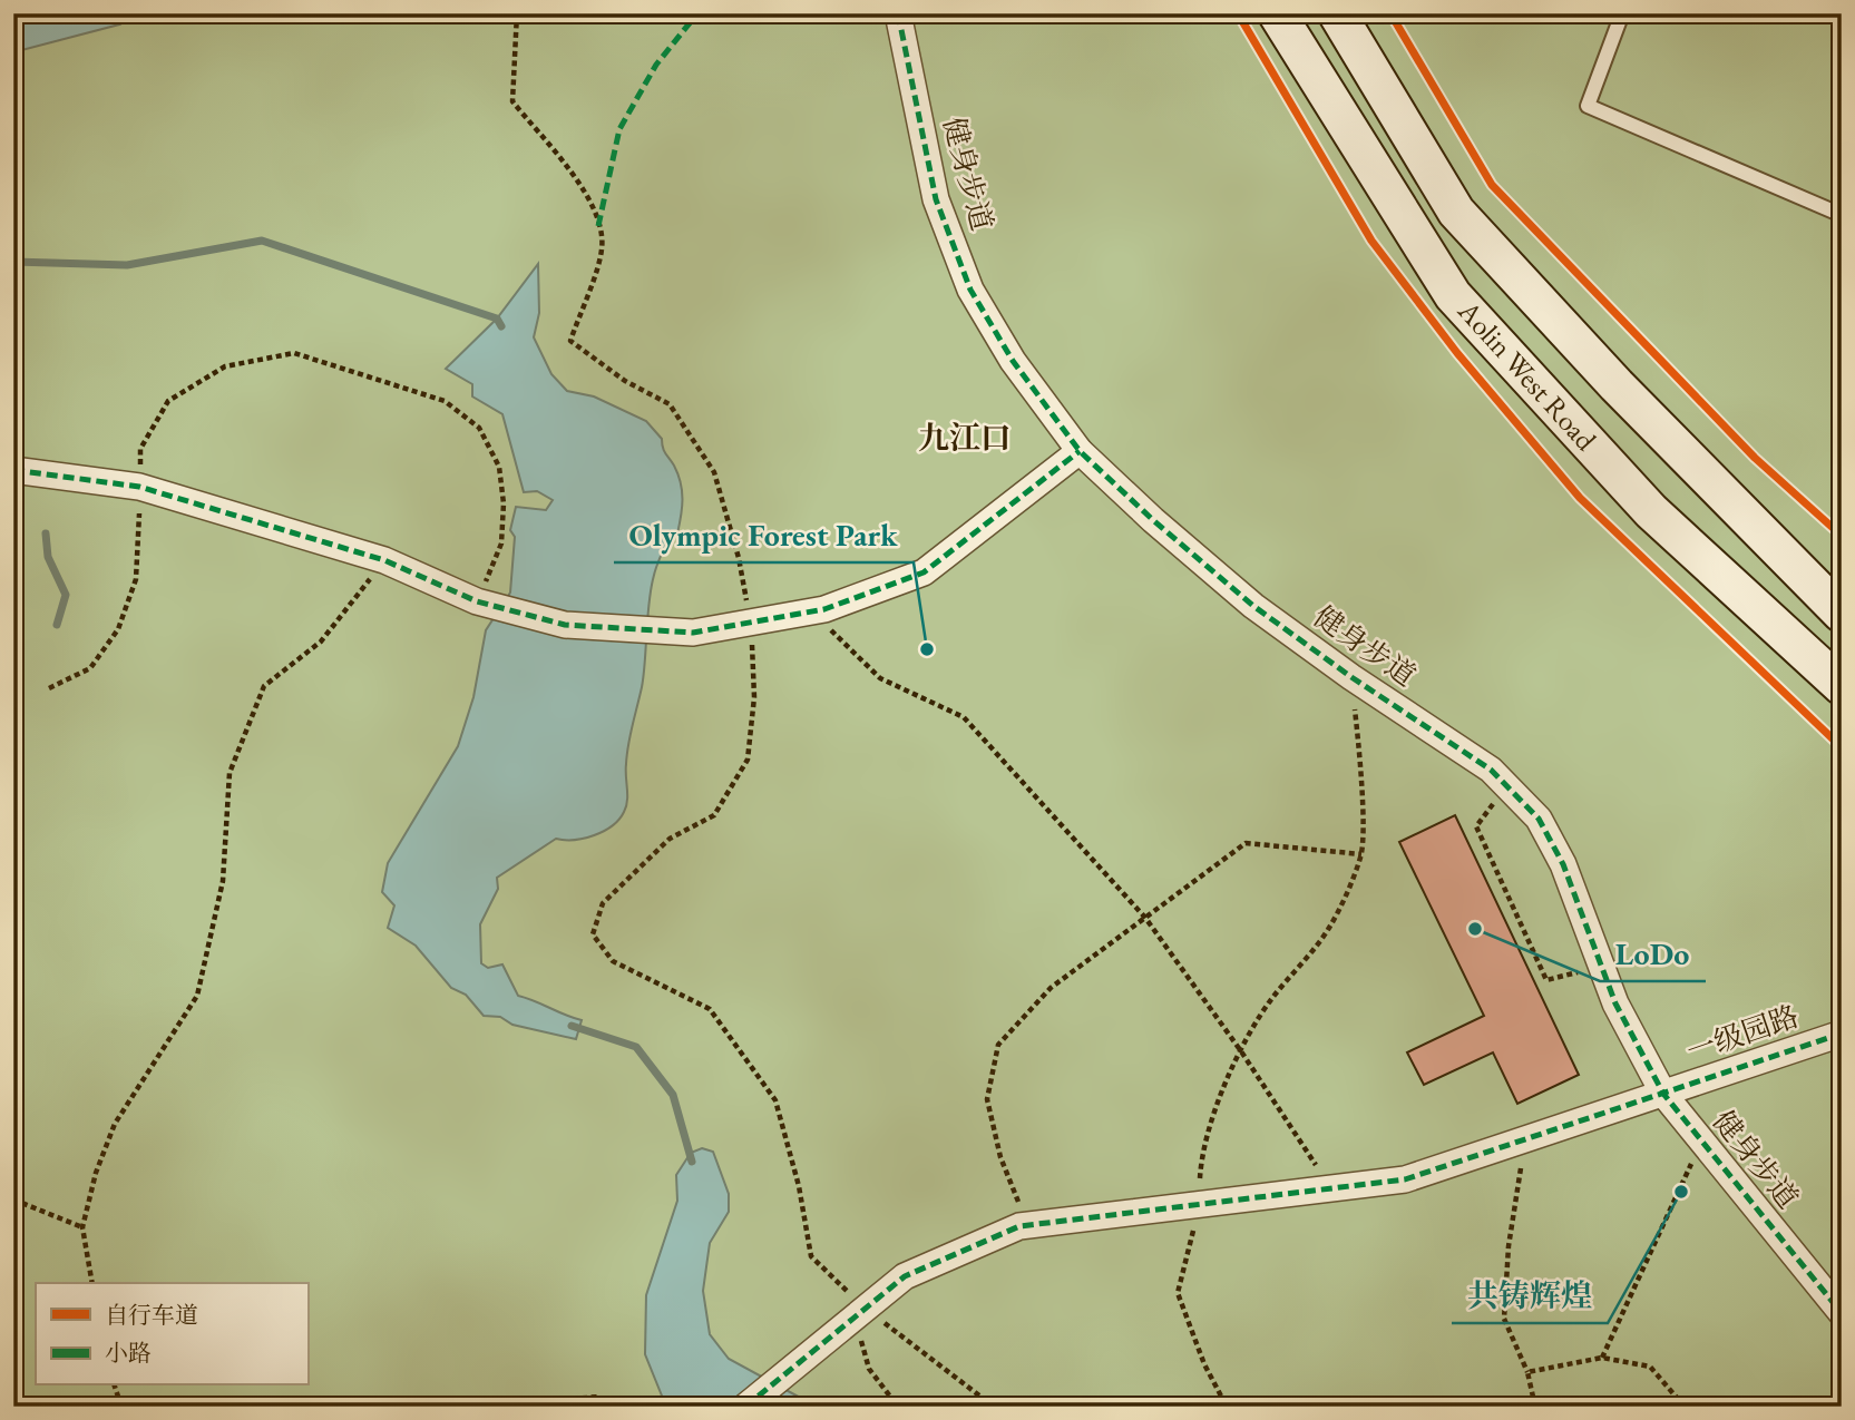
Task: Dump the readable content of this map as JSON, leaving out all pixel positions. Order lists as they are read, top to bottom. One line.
{"streets":{"main road":["Aolin West Road"],"street":["健身步道","一级园路"]},"crossings":[["健身步道","一级园路"]],"districts":["九江口"],"places":["Olympic Forest Park","LoDo","共铸辉煌"],"legend":["自行车道","小路"]}
